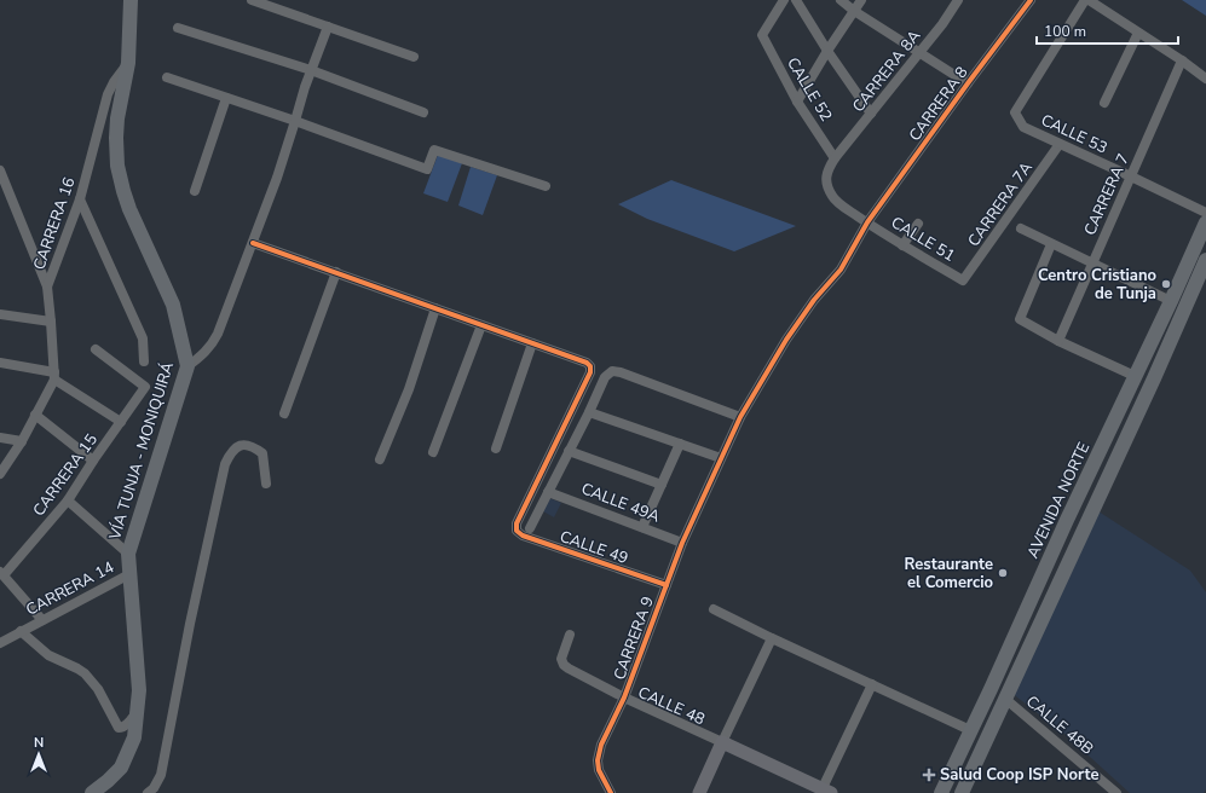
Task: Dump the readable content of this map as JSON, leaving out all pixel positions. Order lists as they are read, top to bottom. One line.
{"streets":{"main road":["VÍA TUNJA - MONIQUIRÁ","AVENIDA NORTE"],"street":["CARRERA 8A","CALLE 52","CARRERA 8","CALLE 53","CARRERA 7","CARRERA 7A","CARRERA 16","CALLE 51","CARRERA 15","CALLE 49A","CALLE 49","CARRERA 14","CARRERA 9","CALLE 48","CALLE 48B"]},"crossings":[["CARRERA 8A","CALLE 52"],["CARRERA 8A","CALLE 51"],["CALLE 52","CALLE 51"],["CARRERA 8","CALLE 51"],["CARRERA 8","CARRERA 9"],["CALLE 53","CARRERA 7"],["CALLE 53","CARRERA 7A"],["CARRERA 7A","CALLE 51"],["CARRERA 16","VÍA TUNJA - MONIQUIRÁ"],["VÍA TUNJA - MONIQUIRÁ","CARRERA 14"],["CALLE 49A","CARRERA 9"],["CALLE 49","CARRERA 9"],["CARRERA 9","CALLE 48"]],"places":{"other":["Centro Cristiano de Tunja","Restaurante el Comercio"],"health":["Salud Coop ISP Norte"]},"scale_bar":"100 m","north":"top"}
